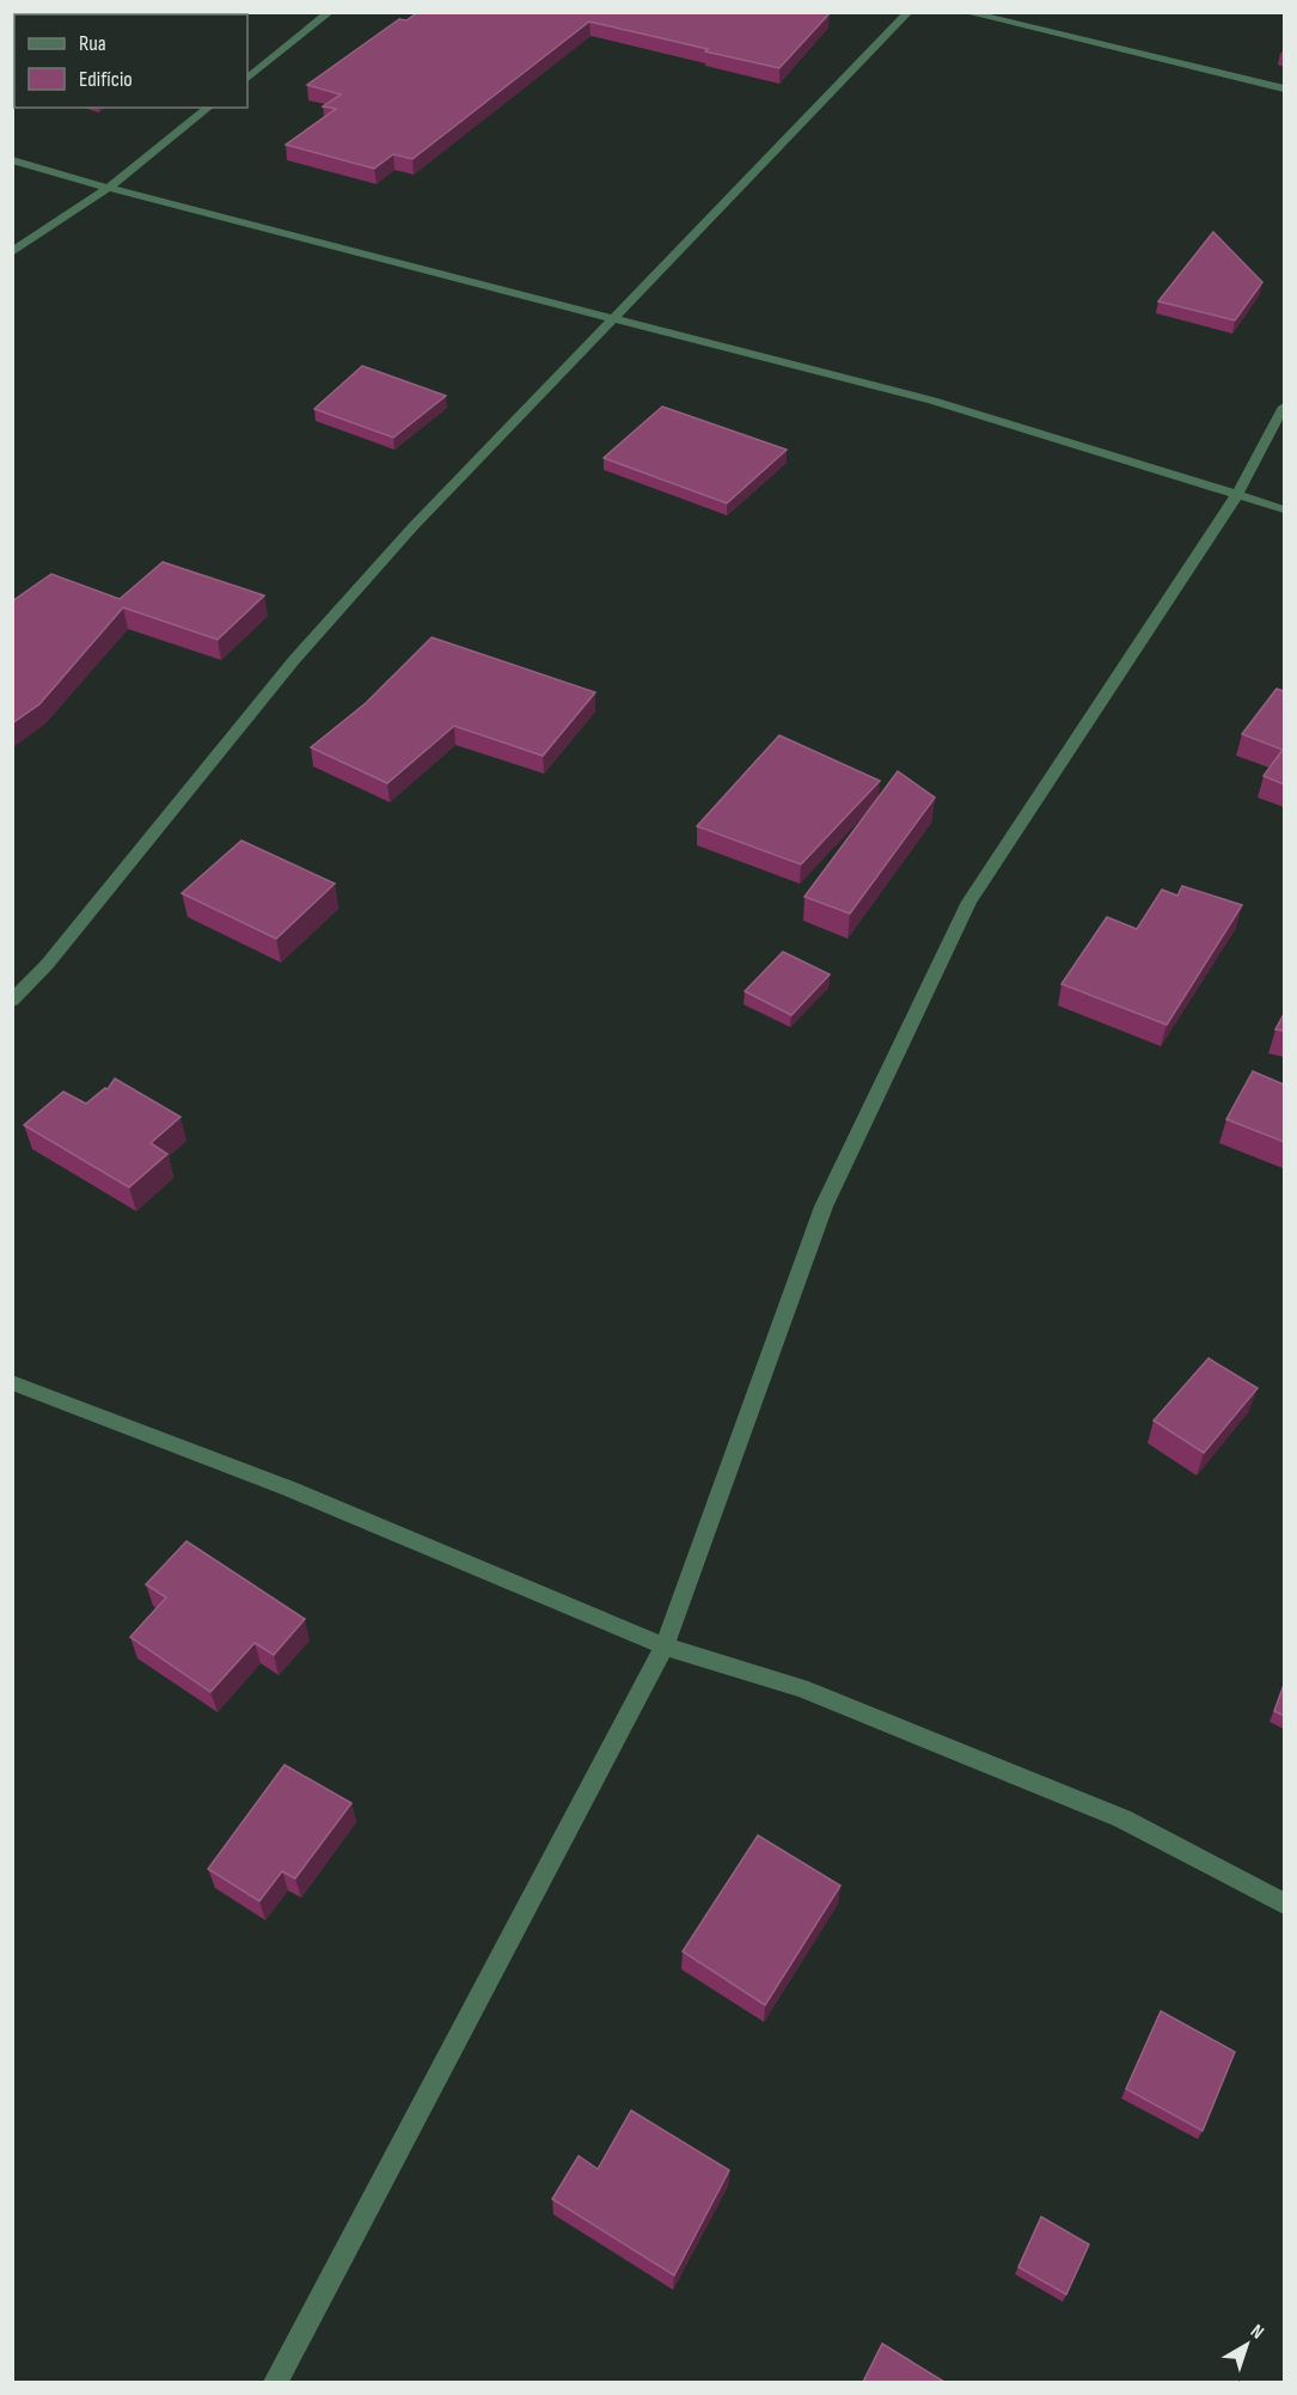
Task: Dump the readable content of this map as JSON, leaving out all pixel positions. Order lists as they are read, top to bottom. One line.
{"legend":["Rua","Edifício"],"north":"top right"}
